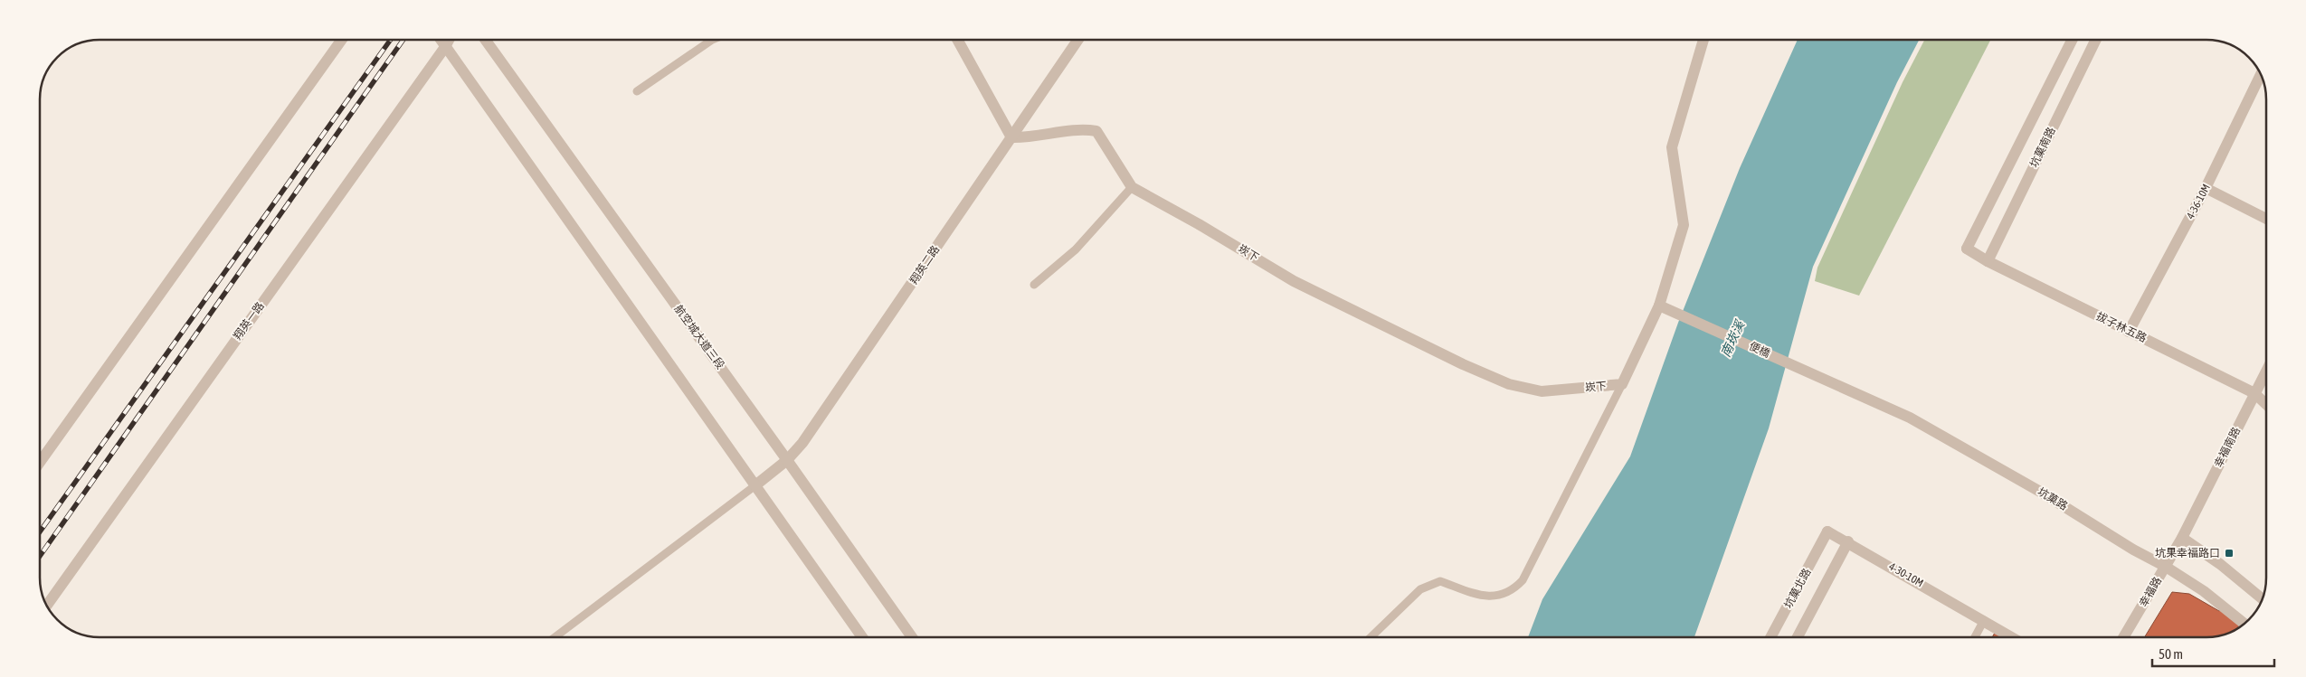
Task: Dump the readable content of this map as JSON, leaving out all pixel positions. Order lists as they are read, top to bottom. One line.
{"streets":{"street":["坑菓南路","4-36-10M","崁下","翔英二路","翔英一路","拔子林五路","航空城大道三段","便橋","幸福南路","坑菓路","4-30-10M","坑菓北路","幸福路"]},"crossings":[["坑菓南路","拔子林五路"],["4-36-10M","拔子林五路"],["崁下","翔英二路"],["崁下","便橋"],["翔英二路","航空城大道三段"],["拔子林五路","幸福南路"],["便橋","坑菓路"],["幸福南路","幸福路"],["坑菓路","幸福路"],["4-30-10M","坑菓北路"]],"water":["南崁溪"],"places":{"transit":["坑果幸福路口"]},"scale_bar":"50 m"}
